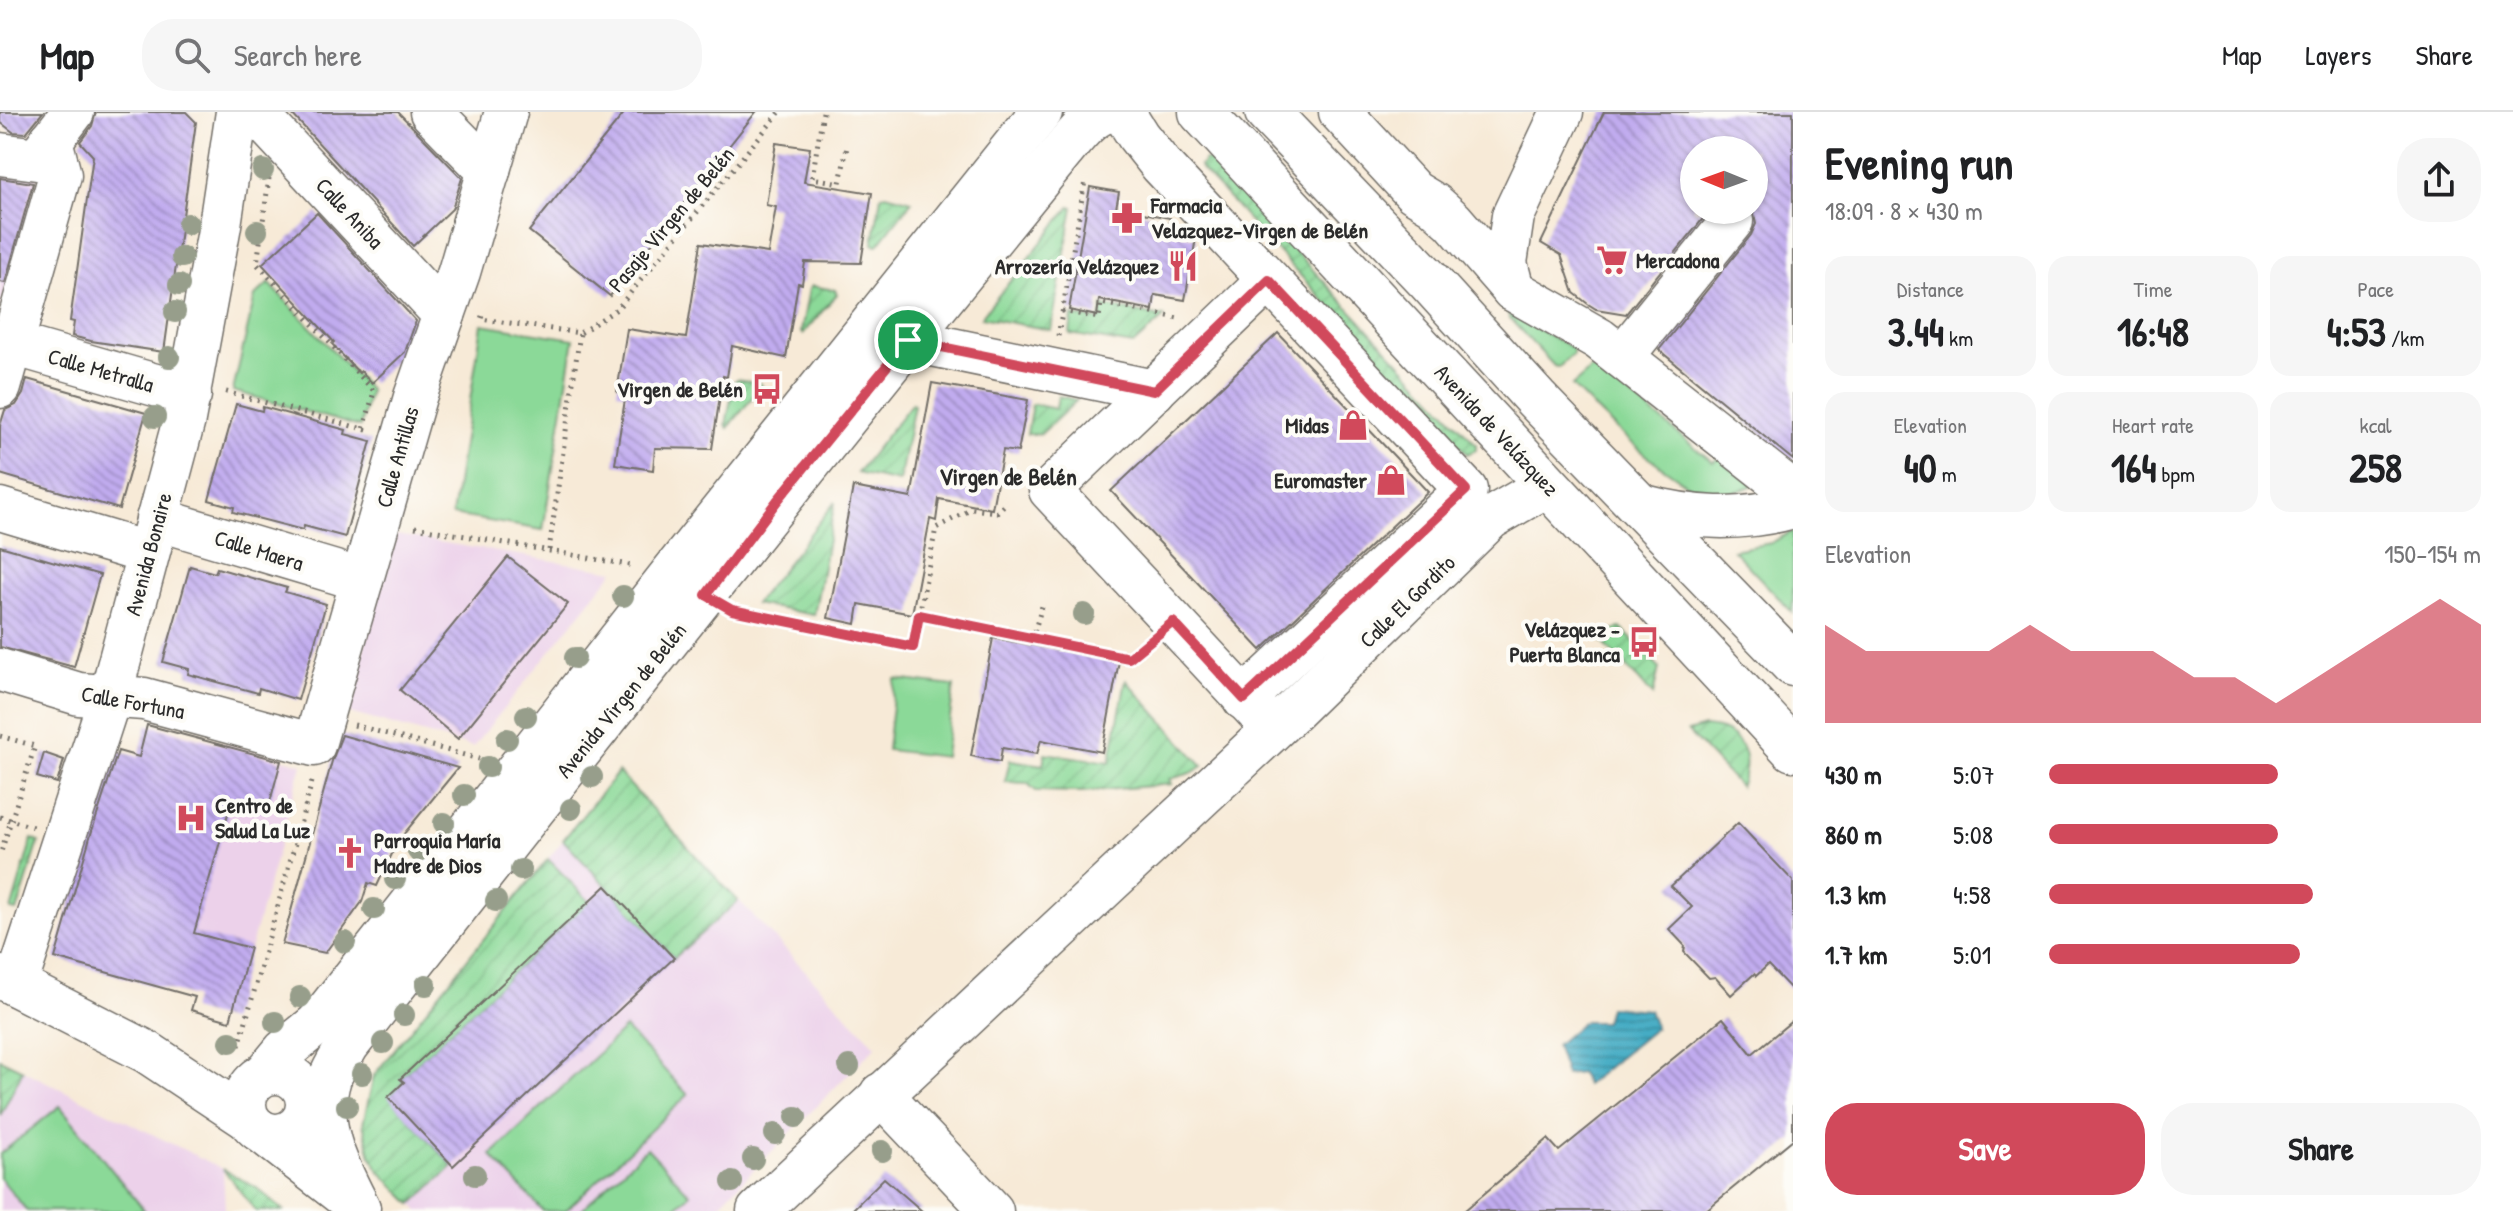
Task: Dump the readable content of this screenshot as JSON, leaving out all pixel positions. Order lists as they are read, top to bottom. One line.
{"streets":{"main road":["Avenida de Velázquez"],"street":["Calle Aniba","Calle Metralla","Calle Antillas","Calle Maera","Avenida Bonaire","Calle El Gordito","Avenida Virgen de Belén","Calle Fortuna"],"path":["Pasaje Virgen de Belén"]},"crossings":[["Calle Aniba","Calle Antillas"],["Calle Metralla","Avenida Bonaire"],["Avenida de Velázquez","Calle El Gordito"],["Calle Antillas","Calle Maera"],["Calle Antillas","Calle Fortuna"],["Calle Maera","Avenida Bonaire"],["Avenida Bonaire","Calle Fortuna"]],"districts":["Virgen de Belén"],"places":{"pharmacy":["Farmacia Velazquez-Virgen de Belén"],"supermarket":["Mercadona"],"restaurant":["Arrozería Velázquez"],"bus stop":["Virgen de Belén","Velázquez - Puerta Blanca"],"shop":["Midas","Euromaster"],"hospital":["Centro de Salud La Luz"],"church":["Parroquia María Madre de Dios"]},"north":"left","page":{"header":"Map","search":"Search here","nav":["Map","Layers","Share"],"heading":["Evening run","18:09 · 8 × 430 m"],"stats":[["Distance","3.44 km"],["Time","16:48"],["Pace","4:53 /km"],["Elevation","40 m"],["Heart rate","164 bpm"],["kcal","258"]],"chart":["Elevation","150–154 m"],"list":[{"name":"430 m","note":"5:07"},{"name":"860 m","note":"5:08"},{"name":"1.3 km","note":"4:58"},{"name":"1.7 km","note":"5:01"}],"buttons":["Save","Share"]}}
